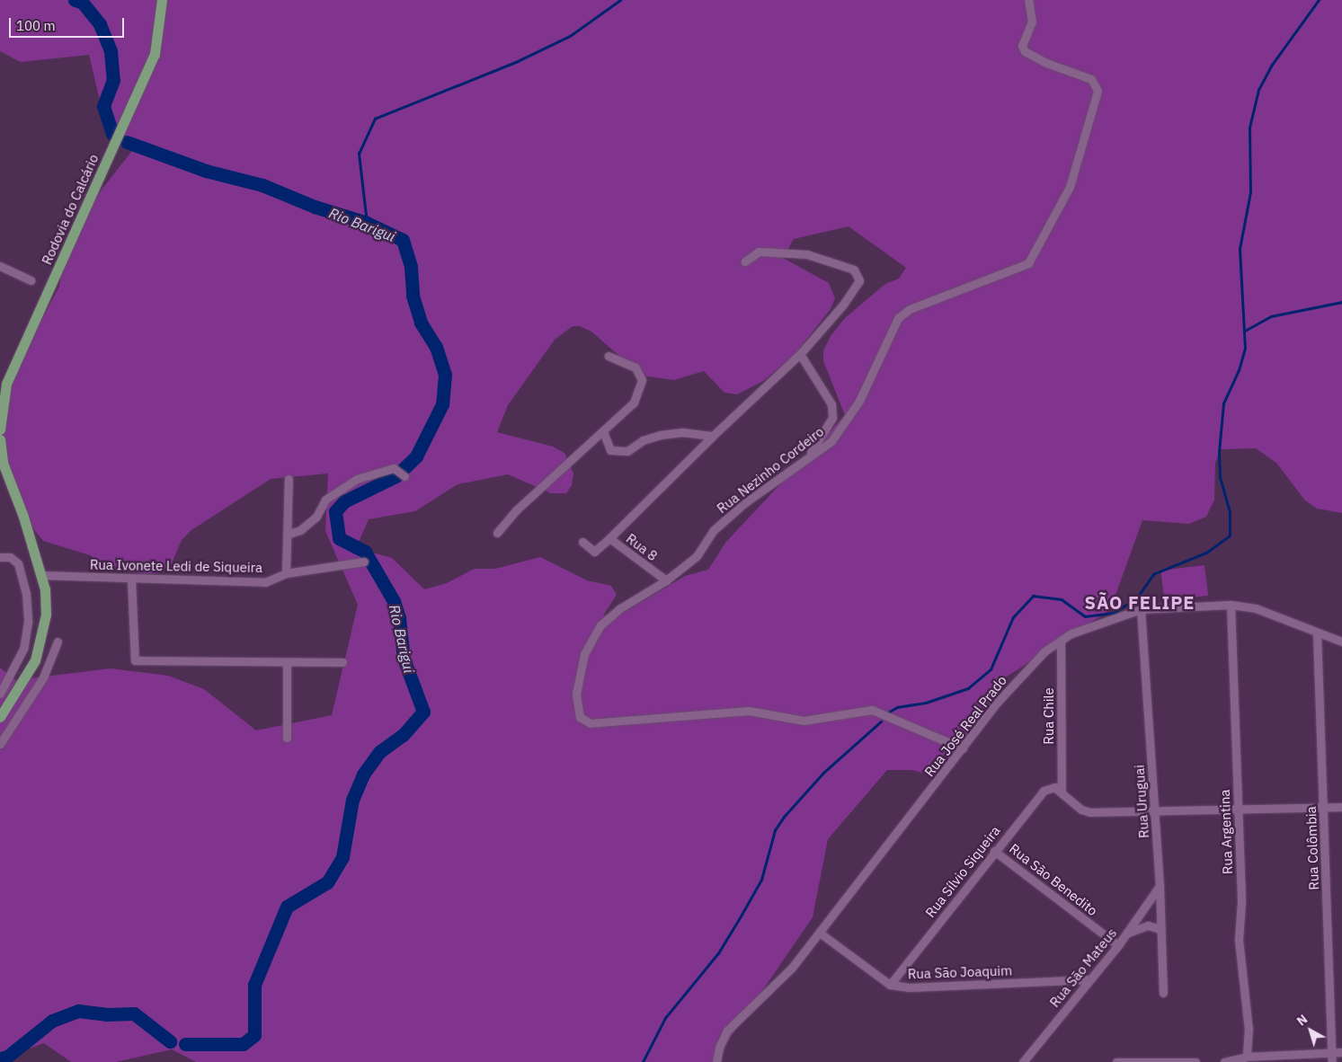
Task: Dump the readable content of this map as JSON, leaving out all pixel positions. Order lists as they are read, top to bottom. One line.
{"streets":{"main road":["Rodovia do Calcário"],"street":["Rua Nezinho Cordeiro","Rua 8","Rua Ivonete Ledi de Siqueira","Rua Chile","Rua José Real Prado","Rua Uruguai","Rua Argentina","Rua Colômbia","Rua Sílvio Siqueira","Rua São Benedito","Rua São Mateus","Rua São Joaquim"]},"crossings":[["Rua Nezinho Cordeiro","Rua 8"],["Rua Nezinho Cordeiro","Rua José Real Prado"],["Rua Chile","Rua José Real Prado"],["Rua Chile","Rua Sílvio Siqueira"],["Rua José Real Prado","Rua Uruguai"],["Rua José Real Prado","Rua Argentina"],["Rua José Real Prado","Rua Colômbia"],["Rua José Real Prado","Rua São Joaquim"],["Rua Uruguai","Rua São Mateus"],["Rua Sílvio Siqueira","Rua São Benedito"],["Rua Sílvio Siqueira","Rua São Joaquim"],["Rua São Benedito","Rua São Mateus"],["Rua São Mateus","Rua São Joaquim"]],"districts":["SÃO FELIPE"],"water":["Rio Barigui"],"scale_bar":"100 m","north":"top left"}
